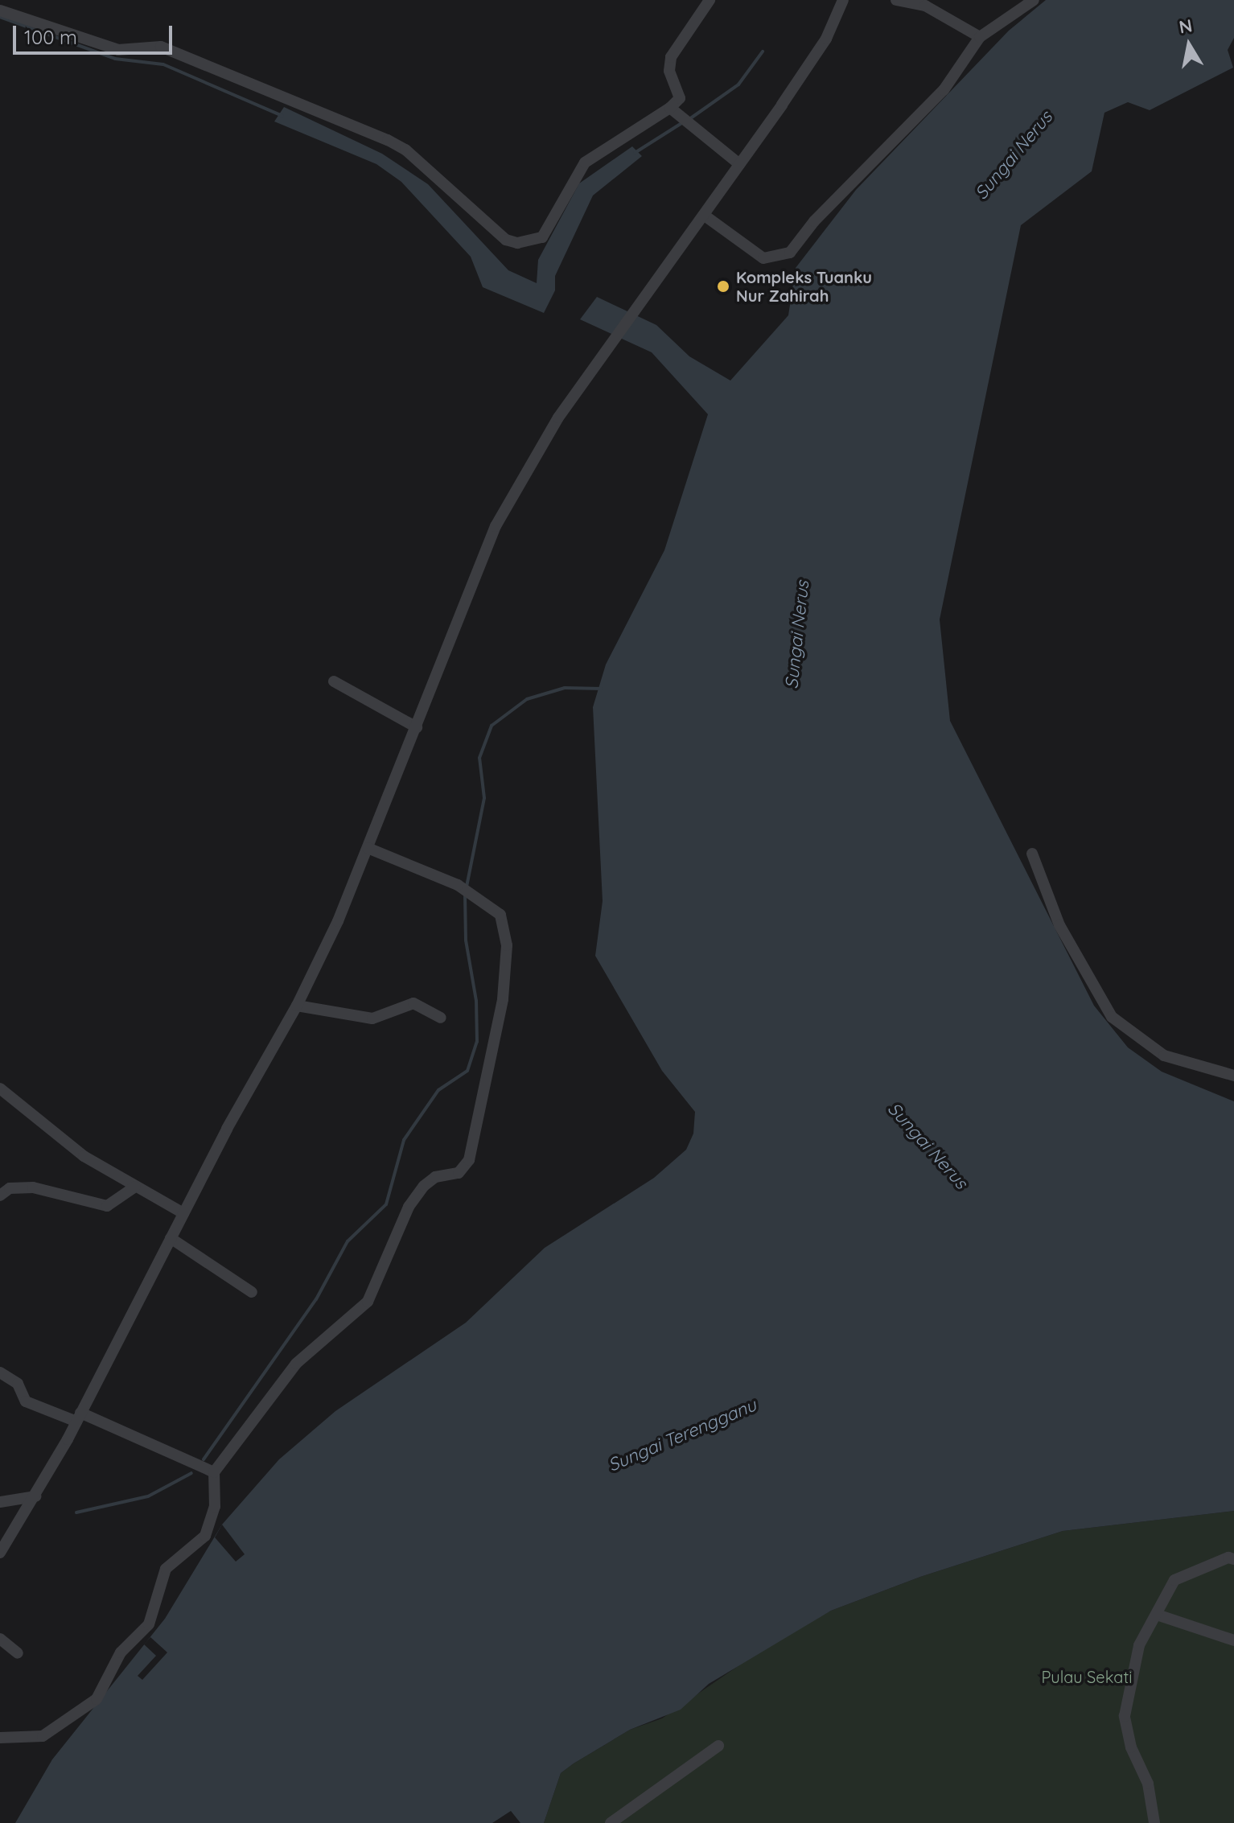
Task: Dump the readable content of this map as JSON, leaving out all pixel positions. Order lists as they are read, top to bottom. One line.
{"water":["Sungai Nerus","Sungai Terengganu"],"parks":["Pulau Sekati"],"places":["Kompleks Tuanku Nur Zahirah"],"scale_bar":"100 m","north":"top"}
